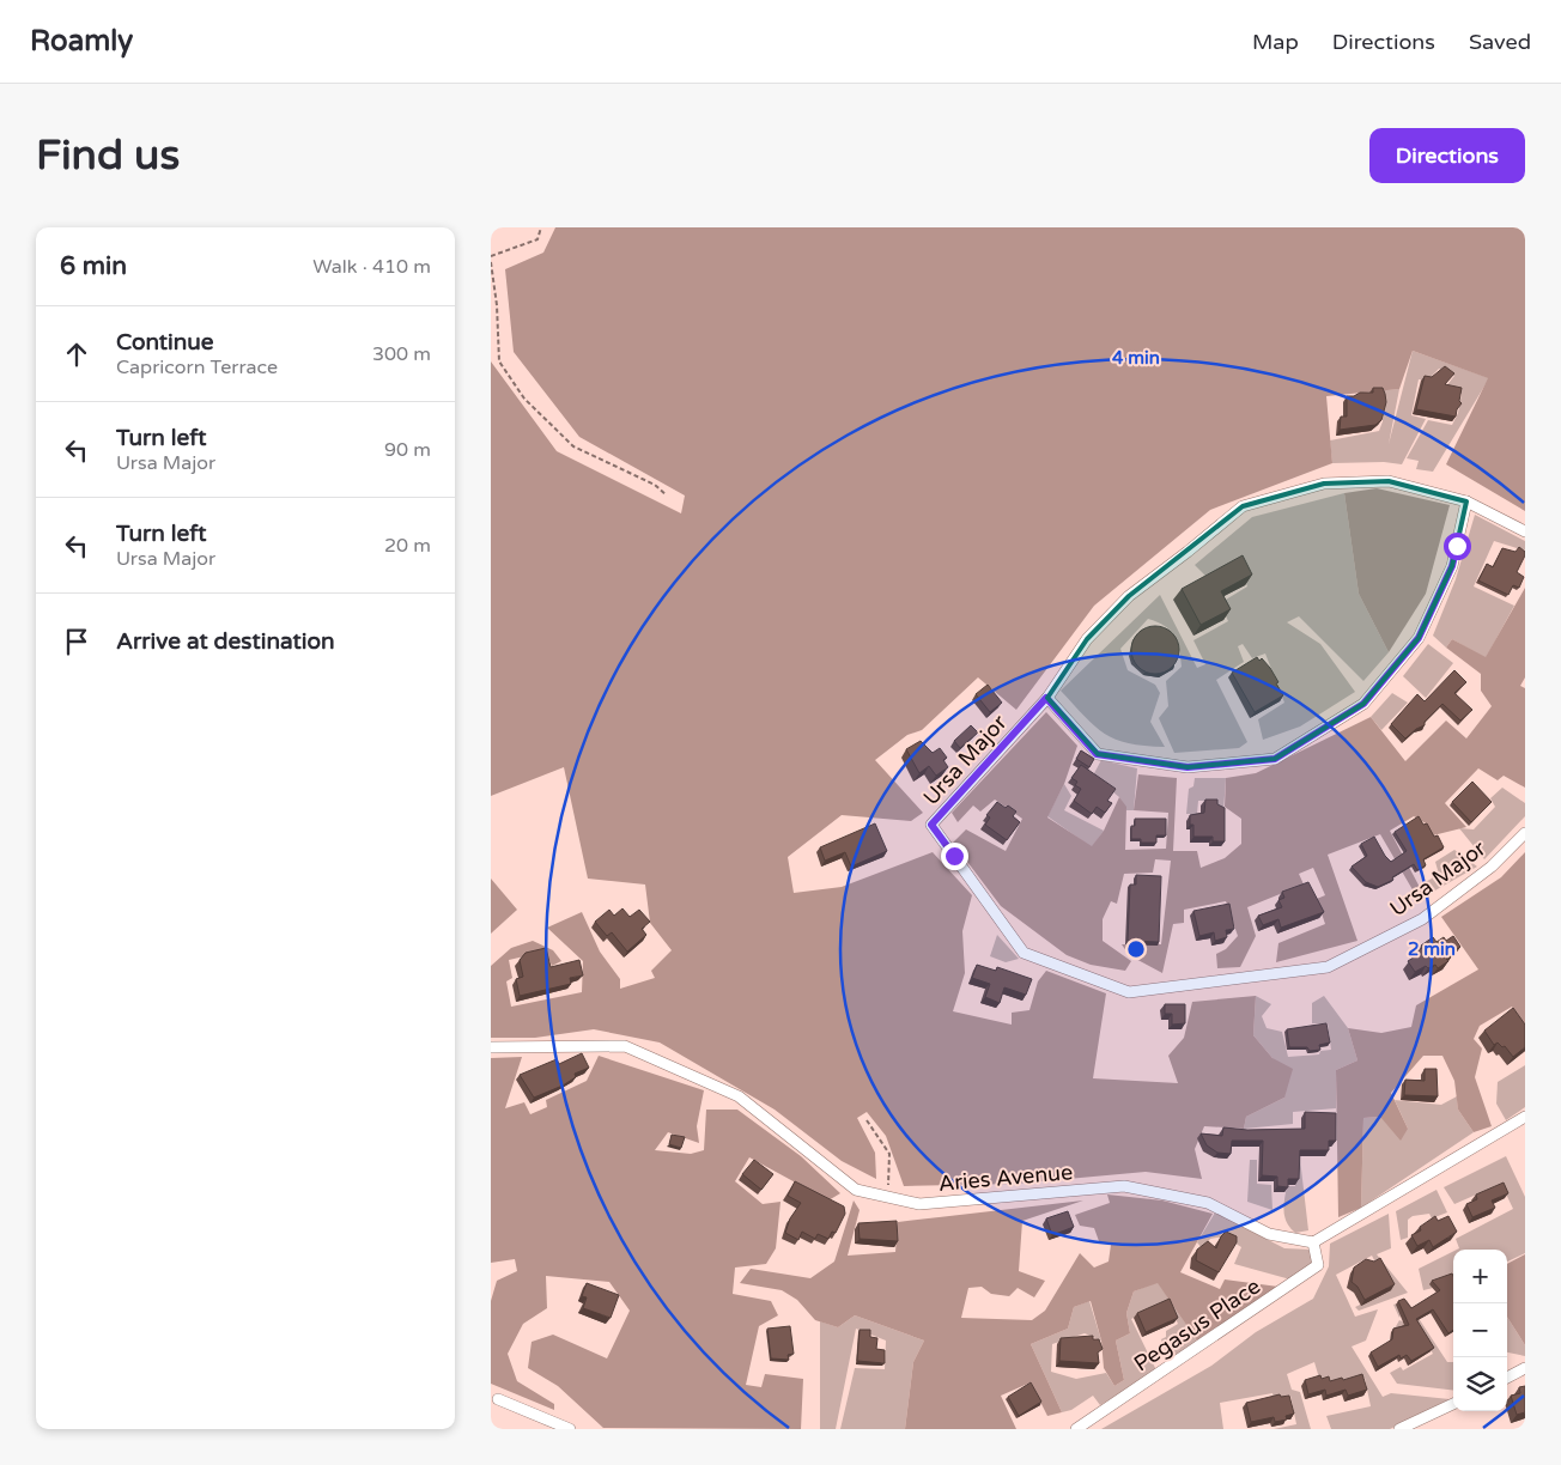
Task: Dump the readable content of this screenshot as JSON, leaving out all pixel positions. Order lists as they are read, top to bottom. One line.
{"streets":{"street":["Ursa Major","Aries Avenue","Pegasus Place"]},"crossings":[["Aries Avenue","Pegasus Place"]],"page":{"header":"Roamly","nav":["Map","Directions","Saved"],"buttons":"Directions","title":"Find us","heading":["6 min","Walk · 410 m"],"list":[["Continue","Capricorn Terrace","300 m"],["Turn left","Ursa Major","90 m"],["Turn left","Ursa Major","20 m"],"Arrive at destination"],"map_buttons":["+","−"]},"rings":["4 min","2 min"]}
